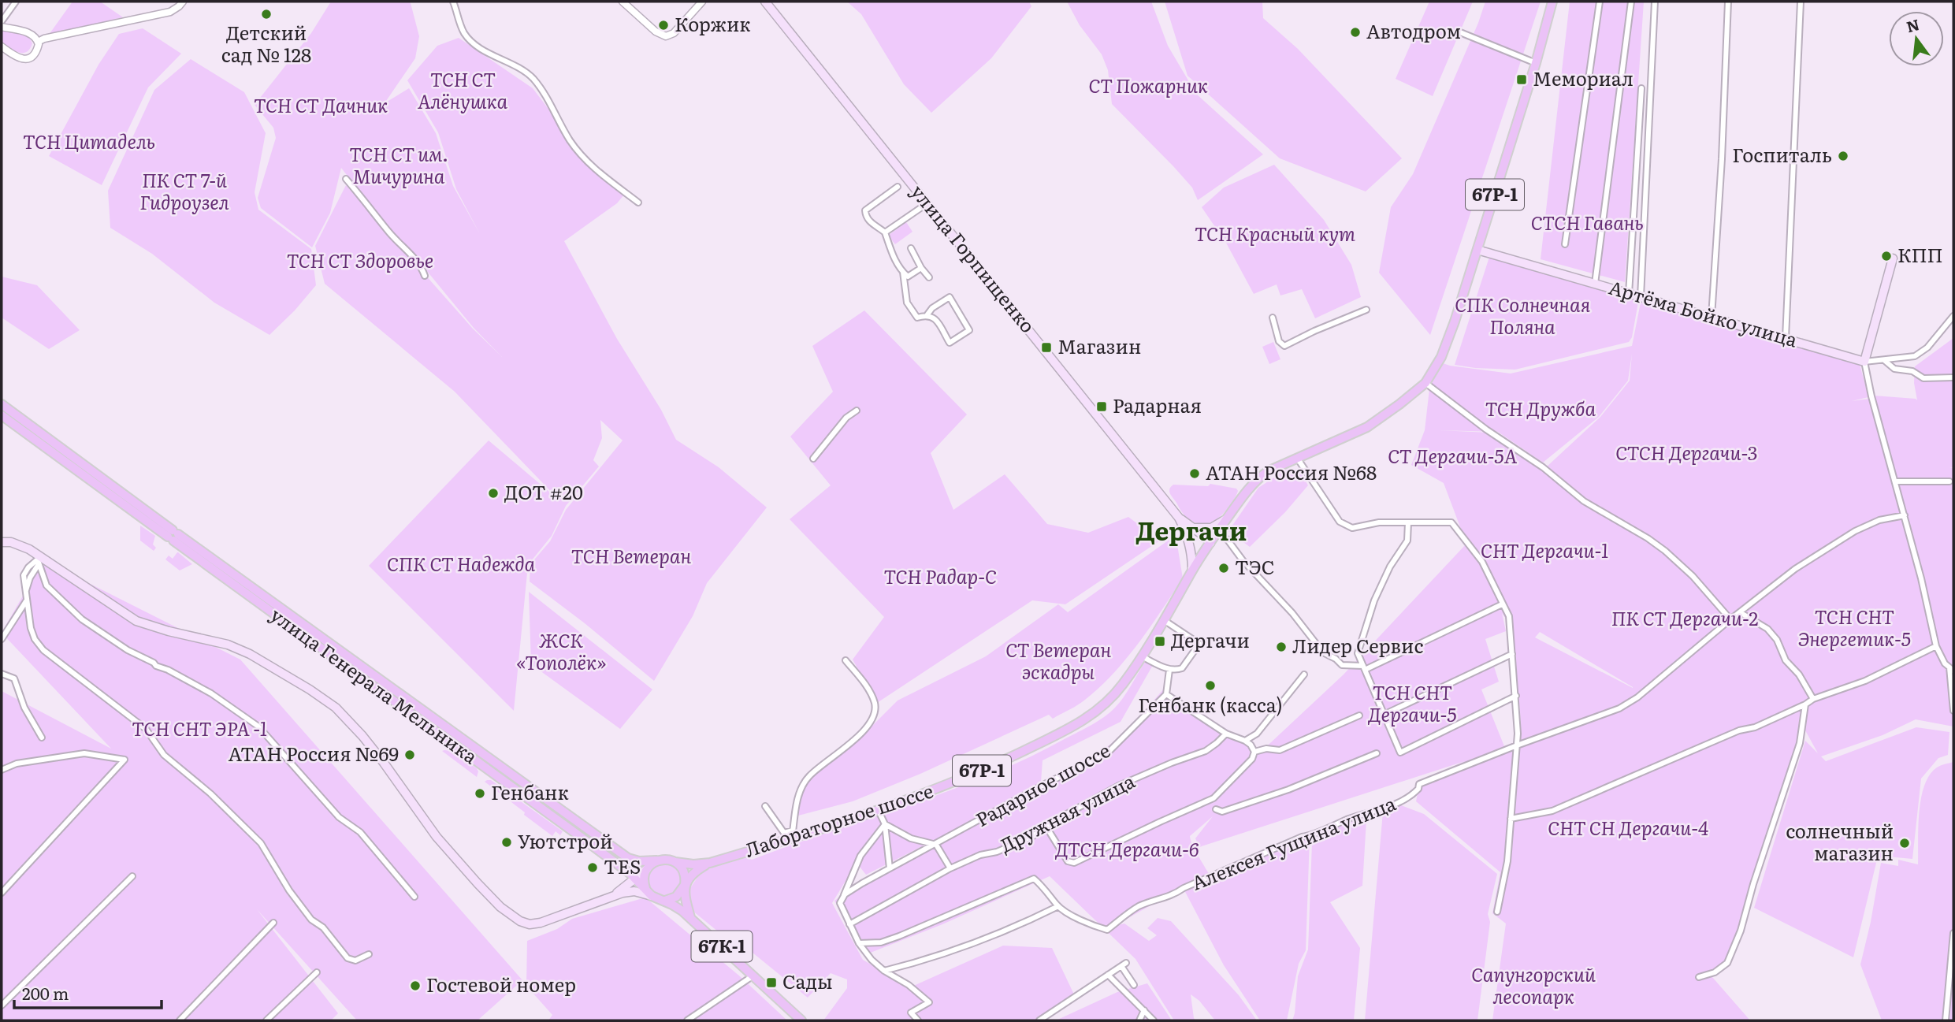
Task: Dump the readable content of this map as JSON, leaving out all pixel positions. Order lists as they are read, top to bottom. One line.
{"streets":{"main road":["67Р-1","улица Горпищенко","Артёма Бойко улица","улица Генерала Мельника","Лабораторное шоссе","67К-1"],"street":["Радарное шоссе","Дружная улица","Алексея Гущина улица"]},"crossings":[["улица Горпищенко","Лабораторное шоссе"],["Артёма Бойко улица","Лабораторное шоссе"],["улица Генерала Мельника","Лабораторное шоссе"],["улица Генерала Мельника","67К-1"],["Лабораторное шоссе","67К-1"]],"districts":["Дергачи"],"parks":["ТСН СТ Алёнушка","СТ Пожарник","ТСН СТ Дачник","ТСН Цитадель","ТСН СТ им. Мичурина","ПК СТ 7-й Гидроузел","СТСН Гавань","ТСН Красный кут","ТСН СТ Здоровье","СПК Солнечная Поляна","ТСН Дружба","СТСН Дергачи-3","СТ Дергачи-5А","СНТ Дергачи-1","ТСН Ветеран","СПК СТ Надежда","ТСН Радар-С","ТСН СНТ Энергетик-5","ПК СТ Дергачи-2","ЖСК «Тополёк»","СТ Ветеран эскадры","ТСН СНТ Дергачи-5","ТСН СНТ ЭРА -1","СНТ СН Дергачи-4","ДТСН Дергачи-6","Сапунгорский лесопарк"],"places":{"other":["Детский сад № 128","Коржик","Автодром","Госпиталь","КПП","АТАН Россия №68","ДОТ #20","ТЭС","Лидер Сервис","Генбанк (касса)","АТАН Россия №69","Генбанк","Уютстрой","солнечный магазин","TES","Гостевой номер"],"transit":["Мемориал","Магазин","Радарная","Дергачи","Сады"]},"scale_bar":"200 m","north":"top"}
